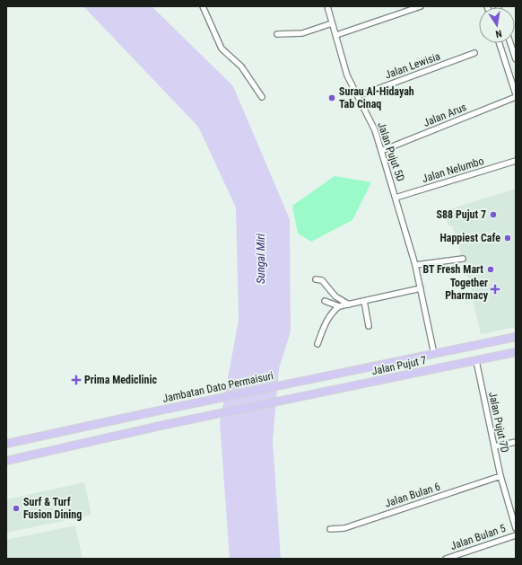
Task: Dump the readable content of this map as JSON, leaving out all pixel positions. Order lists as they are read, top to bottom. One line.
{"streets":{"main road":["Jalan Pujut 7","Jambatan Dato Permaisuri"],"street":["Jalan Lewisia","Jalan Arus","Jalan Pujut 5D","Jalan Nelumbo","Jalan Pujut 7D","Jalan Bulan 6","Jalan Bulan 5"]},"crossings":[["Jalan Lewisia","Jalan Pujut 5D"],["Jalan Arus","Jalan Pujut 5D"],["Jalan Pujut 5D","Jalan Nelumbo"],["Jalan Pujut 5D","Jalan Pujut 7"],["Jalan Pujut 7","Jambatan Dato Permaisuri"],["Jalan Pujut 7","Jalan Pujut 7D"],["Jalan Pujut 7D","Jalan Bulan 6"]],"water":["Sungai Miri"],"places":{"other":["Surau Al-Hidayah Tab Cinaq","S88 Pujut 7","Happiest Cafe","BT Fresh Mart","Surf & Turf Fusion Dining"],"health":["Together Pharmacy","Prima Mediclinic"]},"north":"bottom"}
